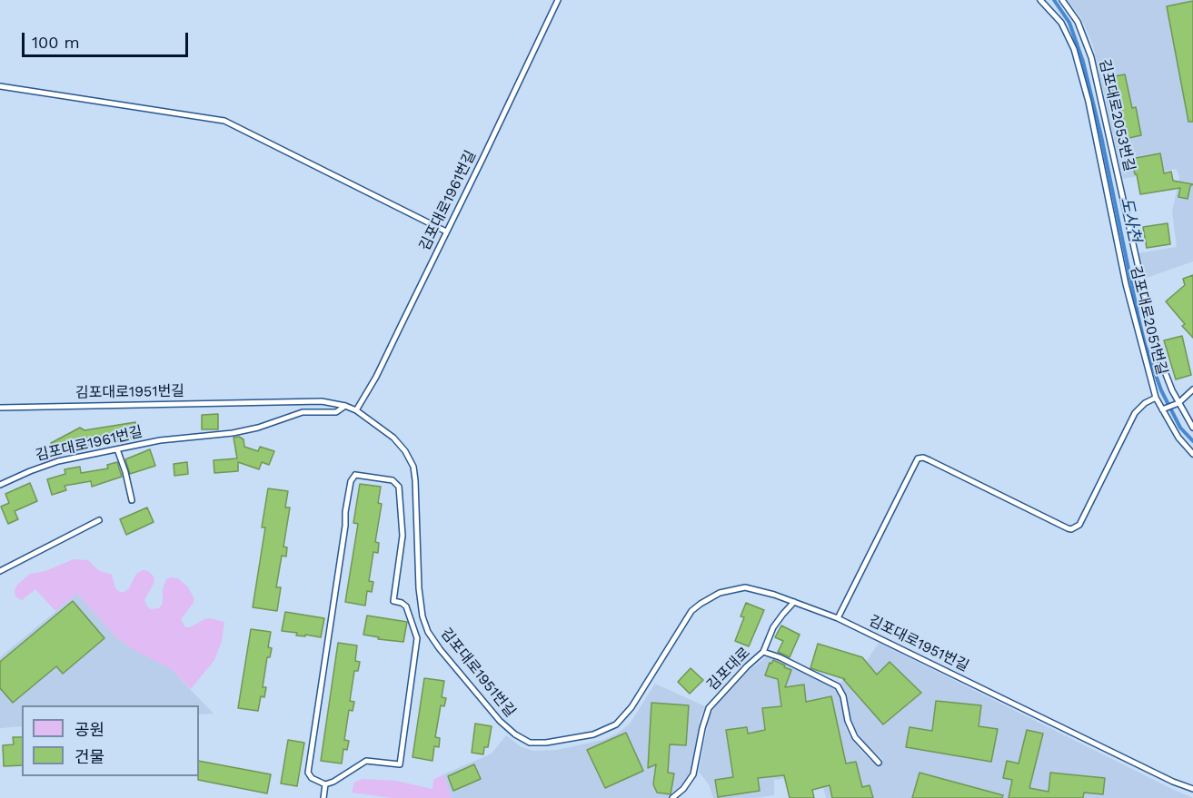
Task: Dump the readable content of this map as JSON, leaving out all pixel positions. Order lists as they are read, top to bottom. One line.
{"streets":{"lane":["김포대로2053번길","김포대로1961번길","김포대로2051번길","김포대로1951번길","김포대로"]},"crossings":[["김포대로1961번길","김포대로1951번길"]],"water":["도사천"],"legend":["공원","건물"],"scale_bar":"100 m"}
